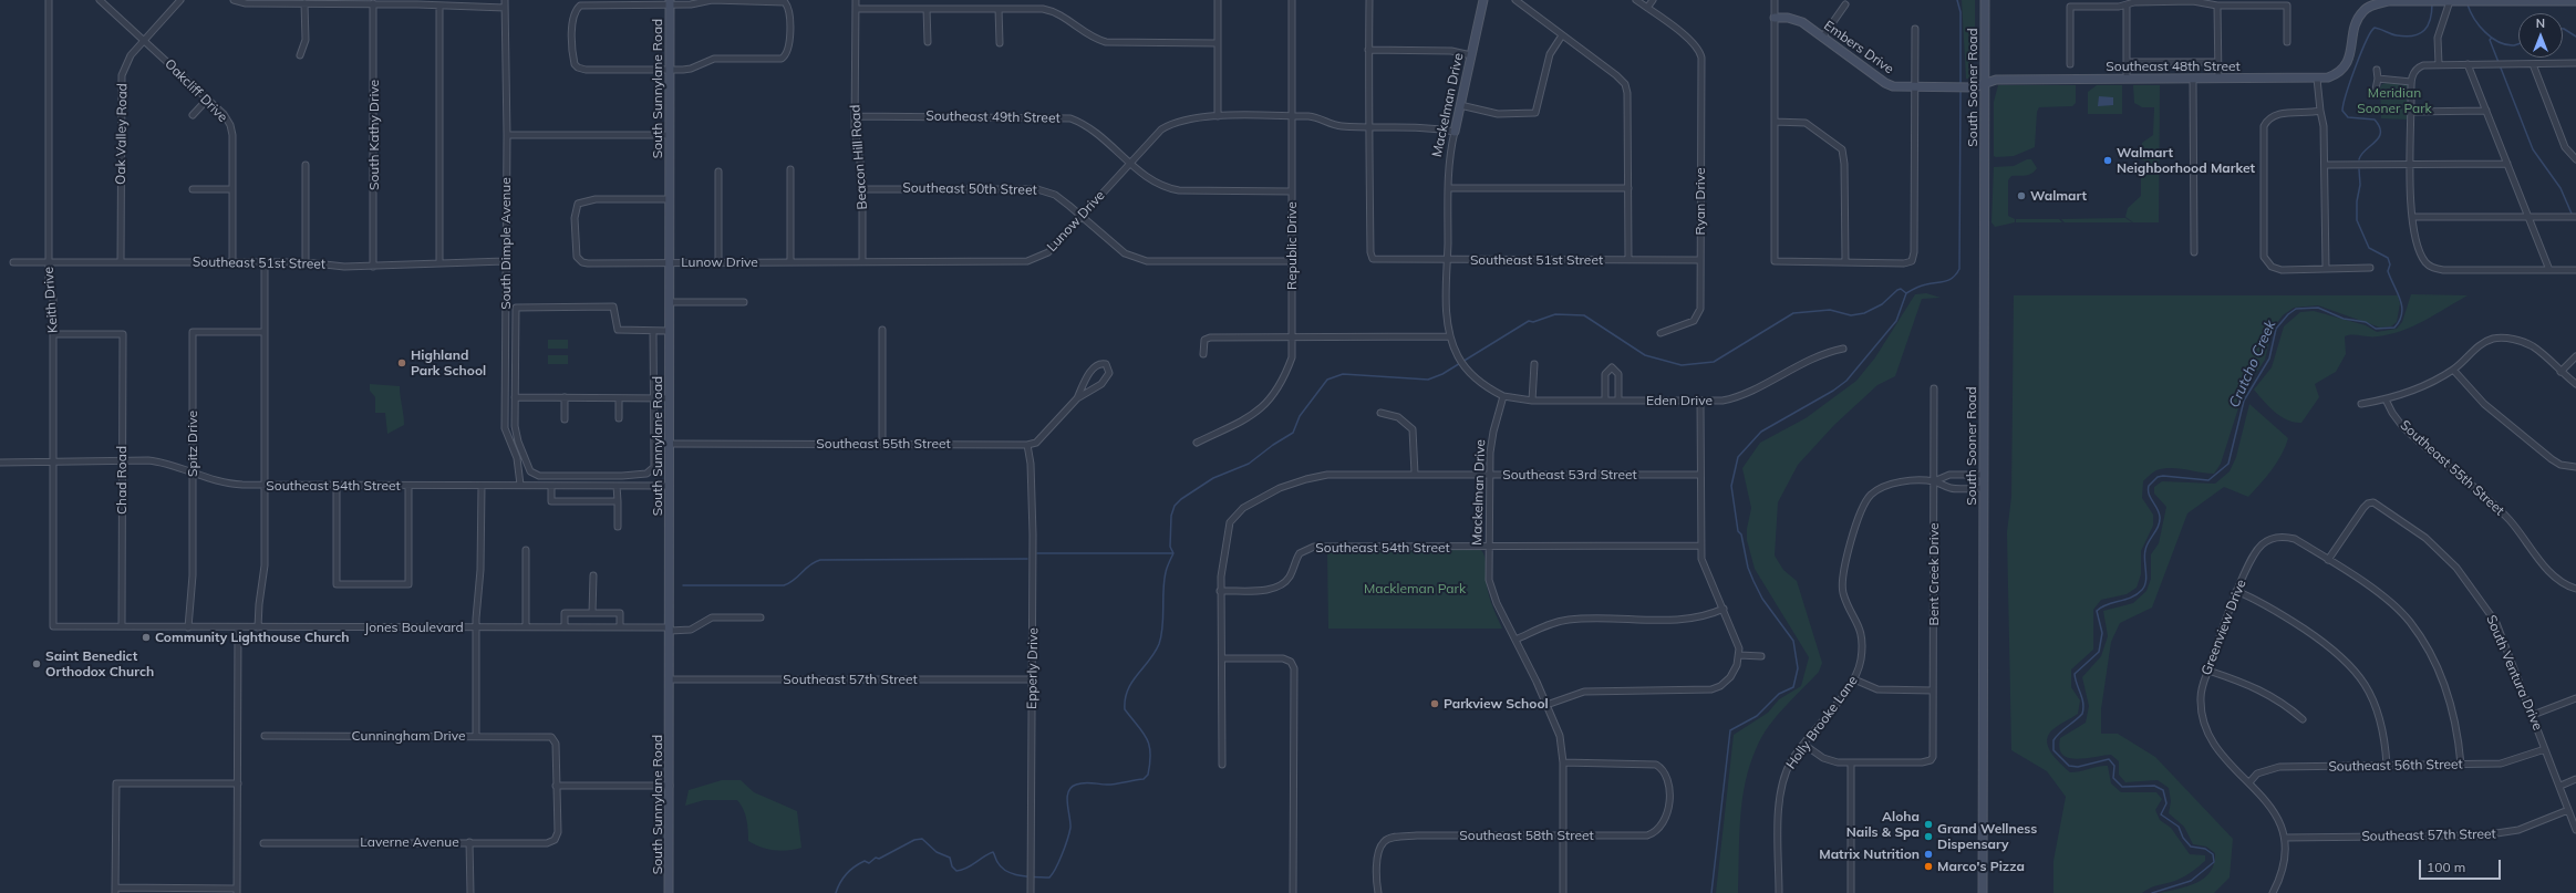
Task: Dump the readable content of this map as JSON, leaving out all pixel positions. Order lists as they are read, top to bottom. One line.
{"streets":{"main road":["Embers Drive","Southeast 48th Street","South Sooner Road","South Sunnylane Road","Mackelman Drive"],"street":["Oakcliff Drive","Southeast 49th Street","Oak Valley Road","South Kathy Drive","Beacon Hill Road","Southeast 50th Street","Ryan Drive","Lunow Drive","South Dimple Avenue","Republic Drive","Southeast 51st Street","Keith Drive","Eden Drive","Spitz Drive","Southeast 55th Street","Southeast 53rd Street","Chad Road","Southeast 54th Street","Bent Creek Drive","Jones Boulevard","Greenview Drive","Epperly Drive","South Ventura Drive","Southeast 57th Street","Holly Brooke Lane","Cunningham Drive","Southeast 56th Street","Southeast 58th Street","Laverne Avenue"]},"crossings":[["Embers Drive","Southeast 48th Street"],["Embers Drive","South Sooner Road"],["Southeast 48th Street","South Sooner Road"],["South Sooner Road","Holly Brooke Lane"],["South Sunnylane Road","Lunow Drive"],["South Sunnylane Road","Southeast 55th Street"],["South Sunnylane Road","Southeast 54th Street"],["South Sunnylane Road","Jones Boulevard"],["South Sunnylane Road","Southeast 57th Street"],["Oakcliff Drive","Oak Valley Road"],["Oakcliff Drive","Southeast 51st Street"],["Mackelman Drive","Lunow Drive"],["Mackelman Drive","Southeast 51st Street"],["Mackelman Drive","Eden Drive"],["Mackelman Drive","Southeast 53rd Street"],["Mackelman Drive","Southeast 54th Street"],["Mackelman Drive","Southeast 58th Street"],["Southeast 49th Street","Beacon Hill Road"],["Southeast 49th Street","Lunow Drive"],["Southeast 49th Street","Republic Drive"],["Oak Valley Road","Southeast 51st Street"],["South Kathy Drive","Southeast 51st Street"],["Beacon Hill Road","Southeast 50th Street"],["Beacon Hill Road","Lunow Drive"],["Southeast 50th Street","Lunow Drive"],["Southeast 50th Street","Republic Drive"],["Ryan Drive","Southeast 51st Street"],["Lunow Drive","Republic Drive"],["Lunow Drive","Southeast 51st Street"],["South Dimple Avenue","Southeast 51st Street"],["South Dimple Avenue","Southeast 54th Street"],["Southeast 51st Street","Keith Drive"],["Keith Drive","Chad Road"],["Keith Drive","Southeast 54th Street"],["Keith Drive","Jones Boulevard"],["Spitz Drive","Southeast 54th Street"],["Spitz Drive","Jones Boulevard"],["Southeast 55th Street","Epperly Drive"],["Southeast 53rd Street","Southeast 54th Street"],["Chad Road","Southeast 54th Street"],["Chad Road","Jones Boulevard"],["Bent Creek Drive","Holly Brooke Lane"],["Greenview Drive","South Ventura Drive"],["Greenview Drive","Southeast 57th Street"],["Greenview Drive","Southeast 56th Street"],["Epperly Drive","Southeast 57th Street"],["South Ventura Drive","Southeast 57th Street"],["South Ventura Drive","Southeast 56th Street"],["Cunningham Drive","Laverne Avenue"]],"water":["Crutcho Creek"],"parks":["Meridian Sooner Park","Mackleman Park"],"places":["Walmart Neighborhood Market","Walmart","Highland Park School","Community Lighthouse Church","Saint Benedict Orthodox Church","Parkview School","Aloha Nails & Spa","Grand Wellness Dispensary","Matrix Nutrition","Marco's Pizza"],"scale_bar":"100 m","north":"top"}
